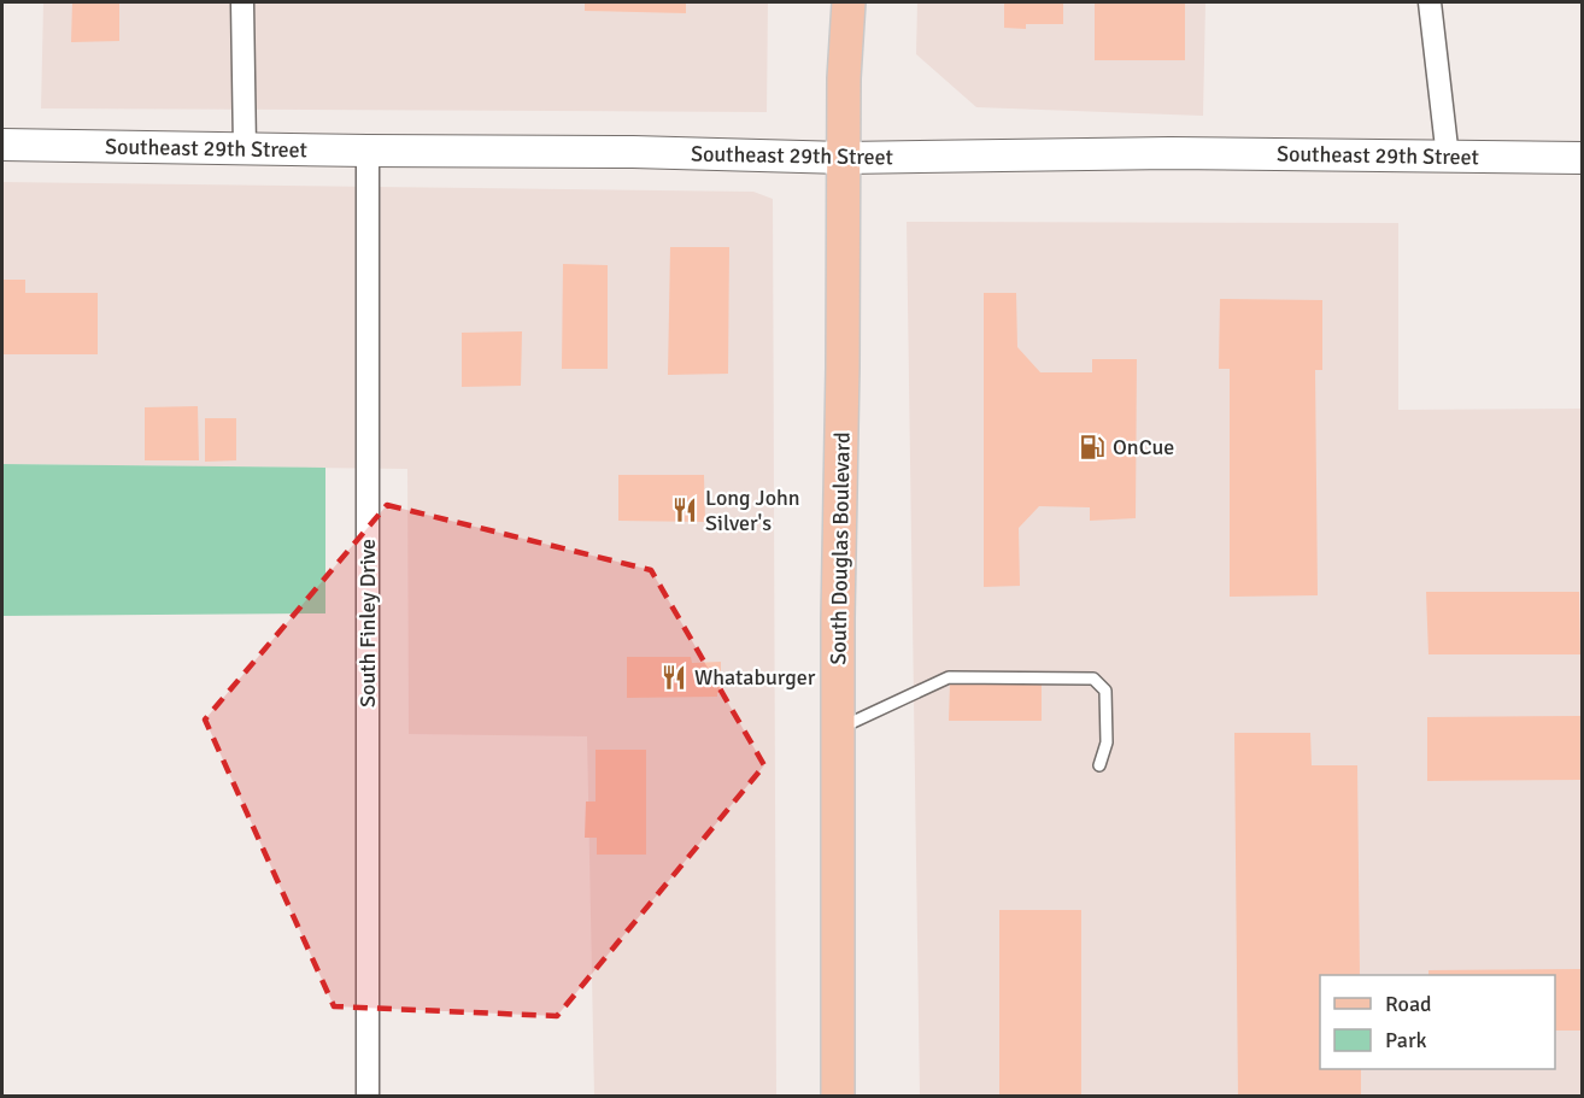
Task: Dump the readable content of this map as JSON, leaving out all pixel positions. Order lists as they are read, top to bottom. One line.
{"streets":{"main road":["Southeast 29th Street","South Douglas Boulevard"],"street":["South Finley Drive"]},"crossings":[["Southeast 29th Street","South Douglas Boulevard"],["Southeast 29th Street","South Finley Drive"]],"places":{"fuel station":["OnCue"],"restaurant":["Long John Silver's","Whataburger"]},"legend":["Road","Park"]}
